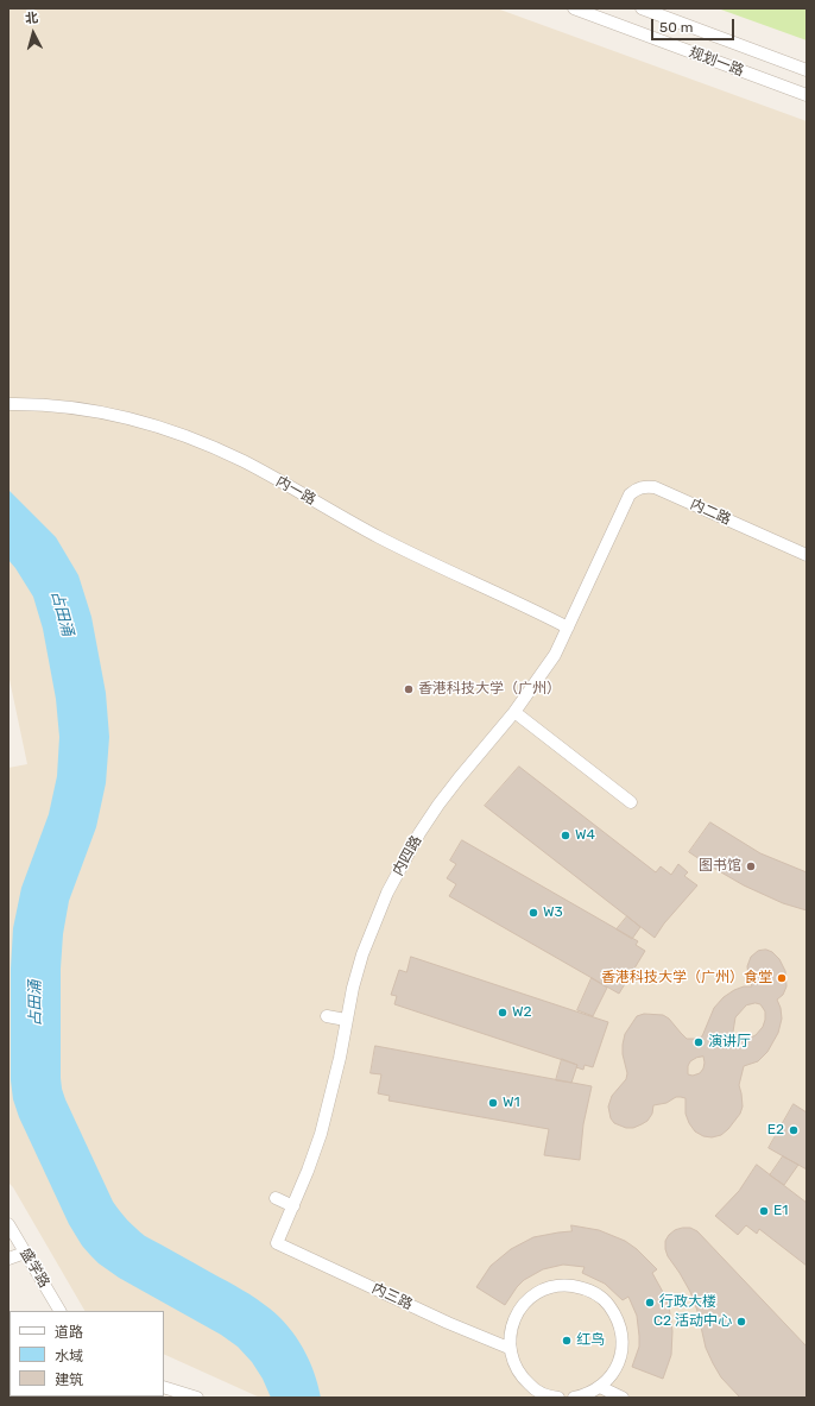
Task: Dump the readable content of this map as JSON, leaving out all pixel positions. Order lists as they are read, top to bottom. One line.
{"streets":{"street":["规划一路","内一路","内二路","内四路","盛学路","内三路"]},"crossings":[["内一路","内四路"],["内二路","内四路"],["内四路","内三路"]],"water":["占田涌"],"places":["香港科技大学（广州）","W4","图书馆","W3","香港科技大学（广州）食堂","W2","演讲厅","W1","E2","E1","行政大楼","C2 活动中心","红鸟"],"legend":["道路","水域","建筑"],"scale_bar":"50 m","north":"top"}
